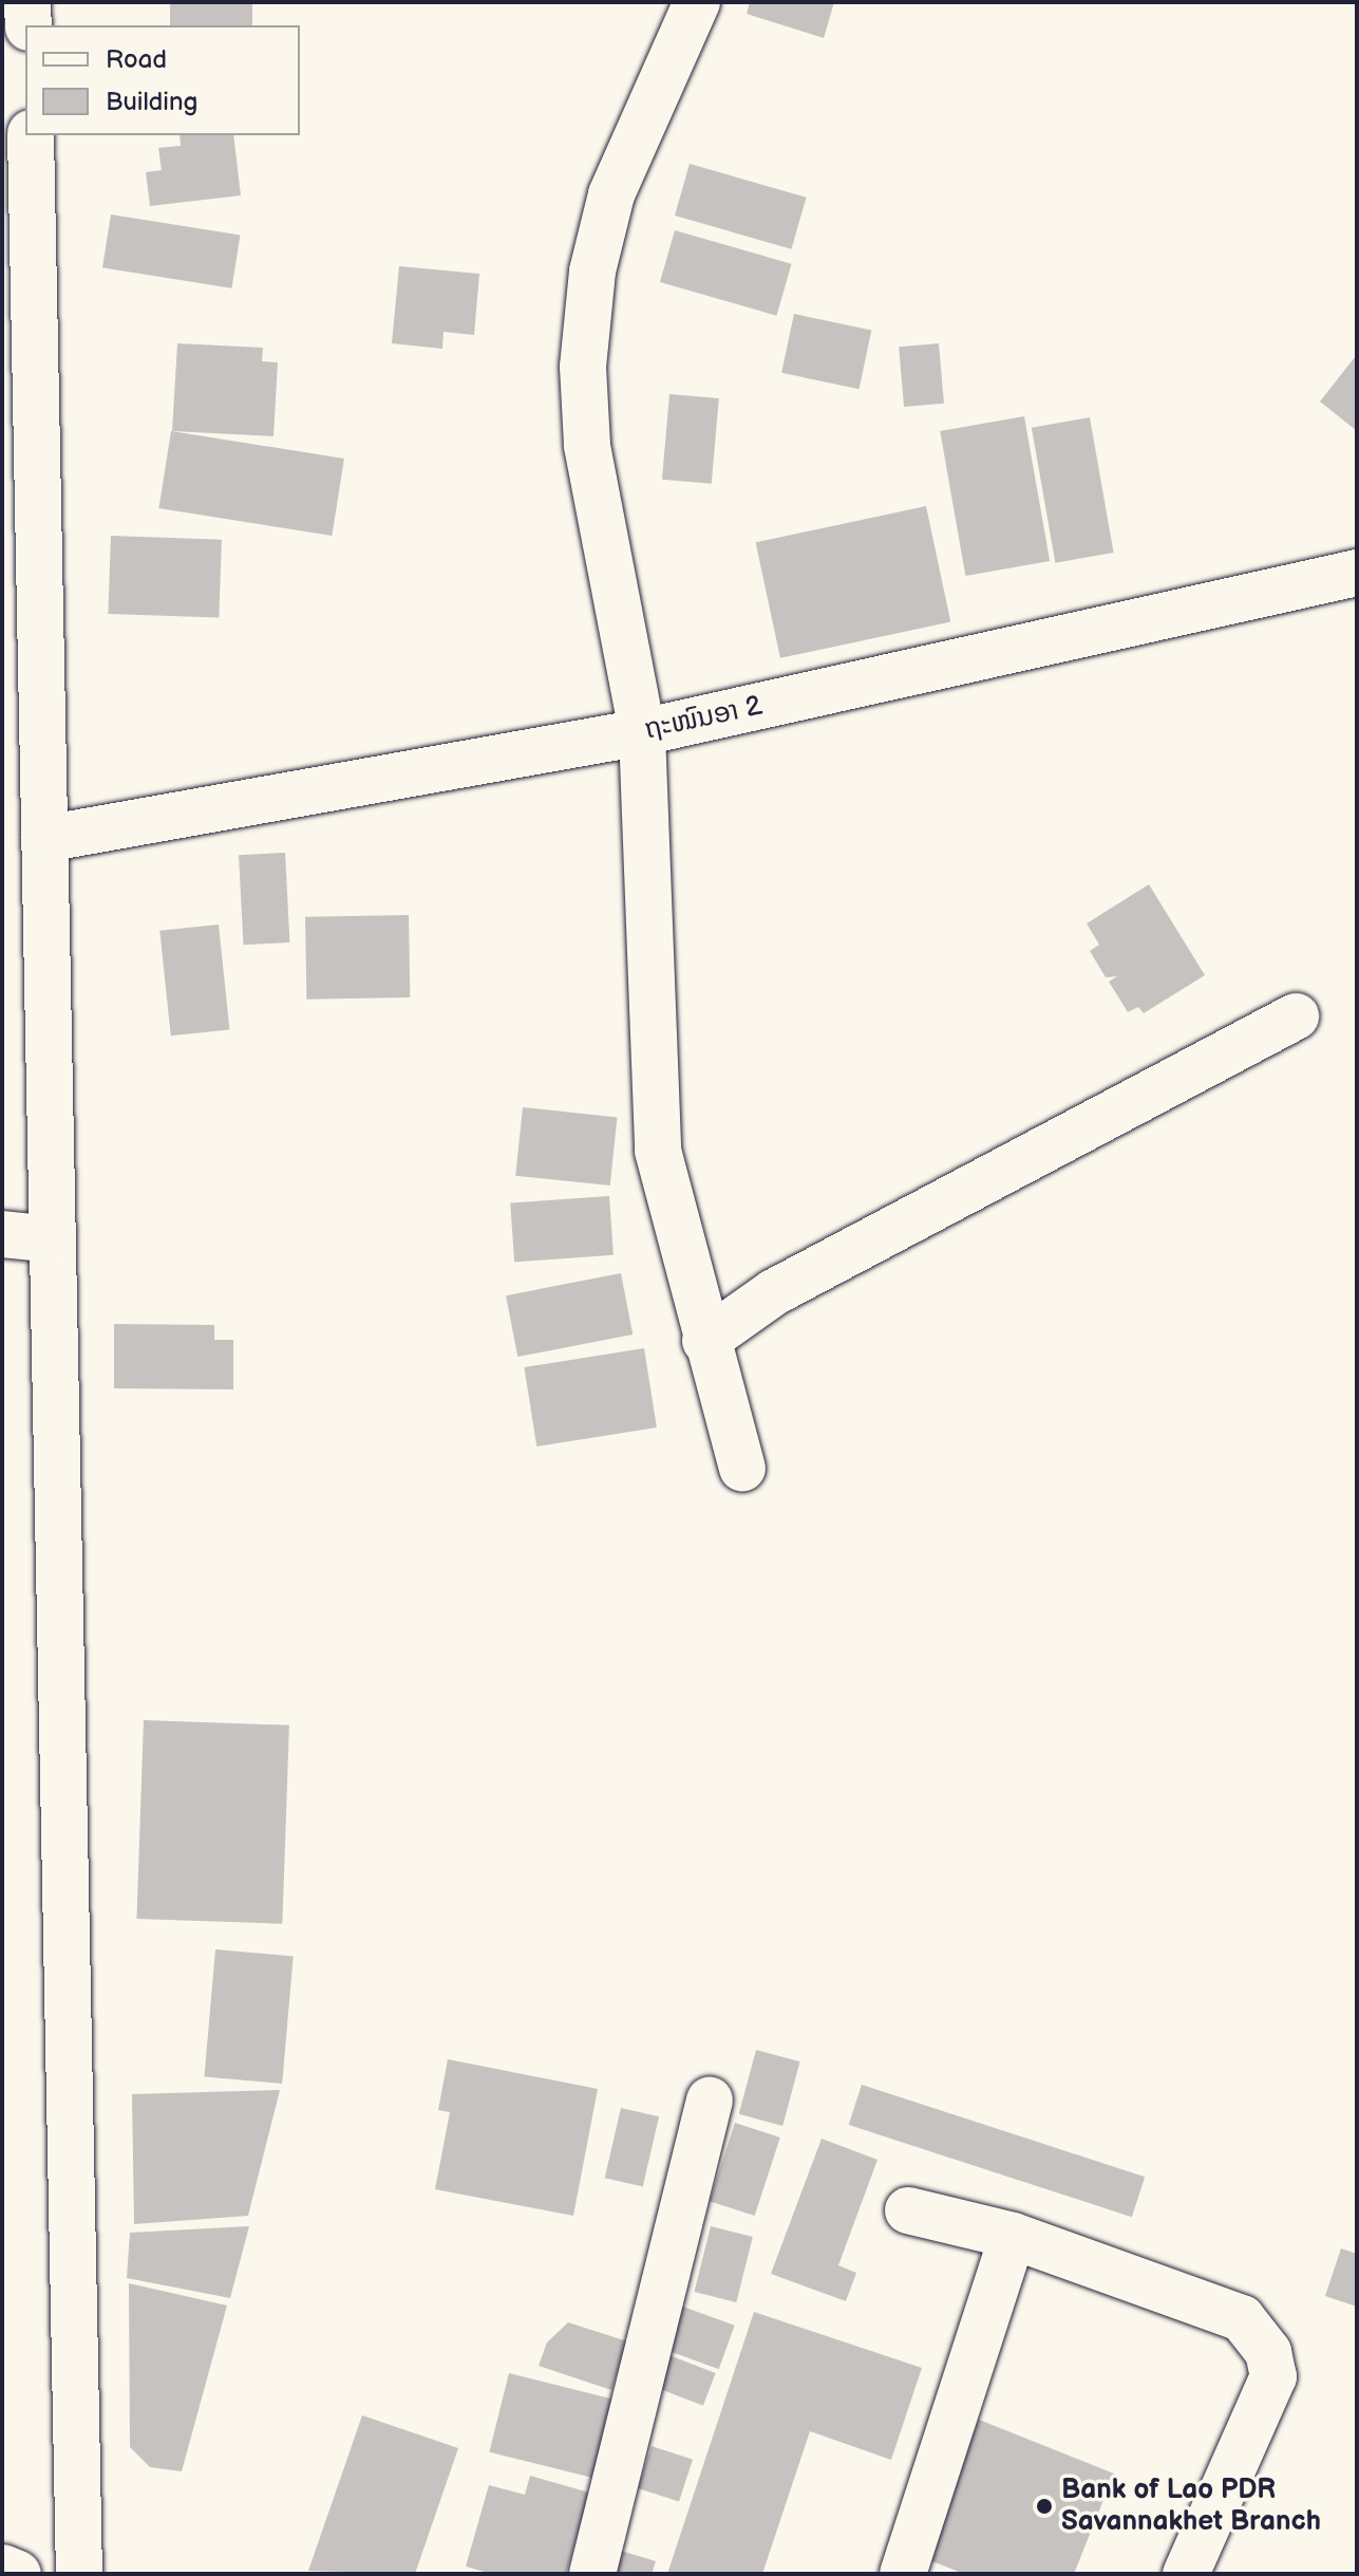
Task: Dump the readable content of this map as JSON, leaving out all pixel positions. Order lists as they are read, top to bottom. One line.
{"streets":{"street":["ຖະໜົນອາ 2"]},"places":["Bank of Lao PDR Savannakhet Branch"],"legend":["Road","Building"]}
